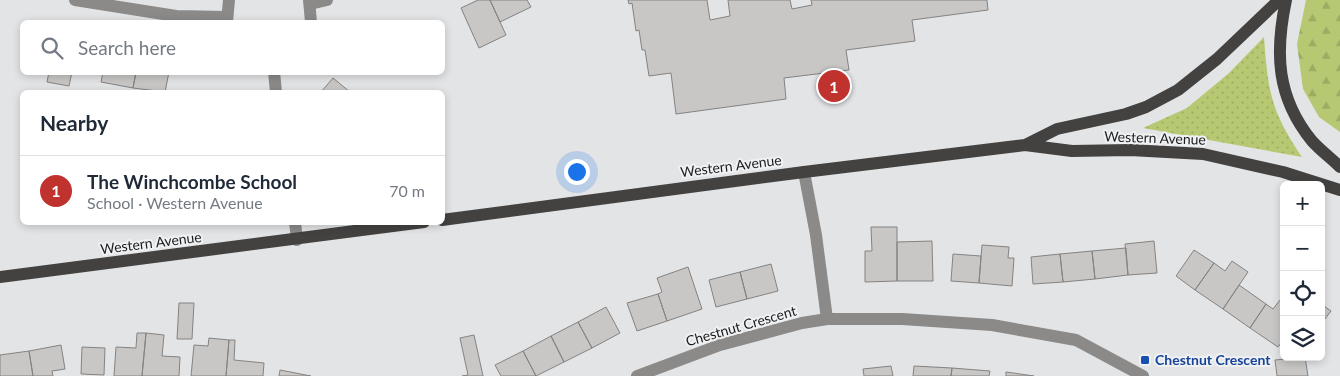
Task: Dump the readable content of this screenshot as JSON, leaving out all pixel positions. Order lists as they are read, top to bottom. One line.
{"streets":{"main road":["Western Avenue"],"street":["Chestnut Crescent"]},"places":{"transit":["Chestnut Crescent"]},"page":{"search":"Search here","pins":"1","heading":"Nearby","list":[{"mark":"1","name":"The Winchcombe School","note":"School · Western Avenue","value":"70 m"}],"map_buttons":["+","−"]}}
